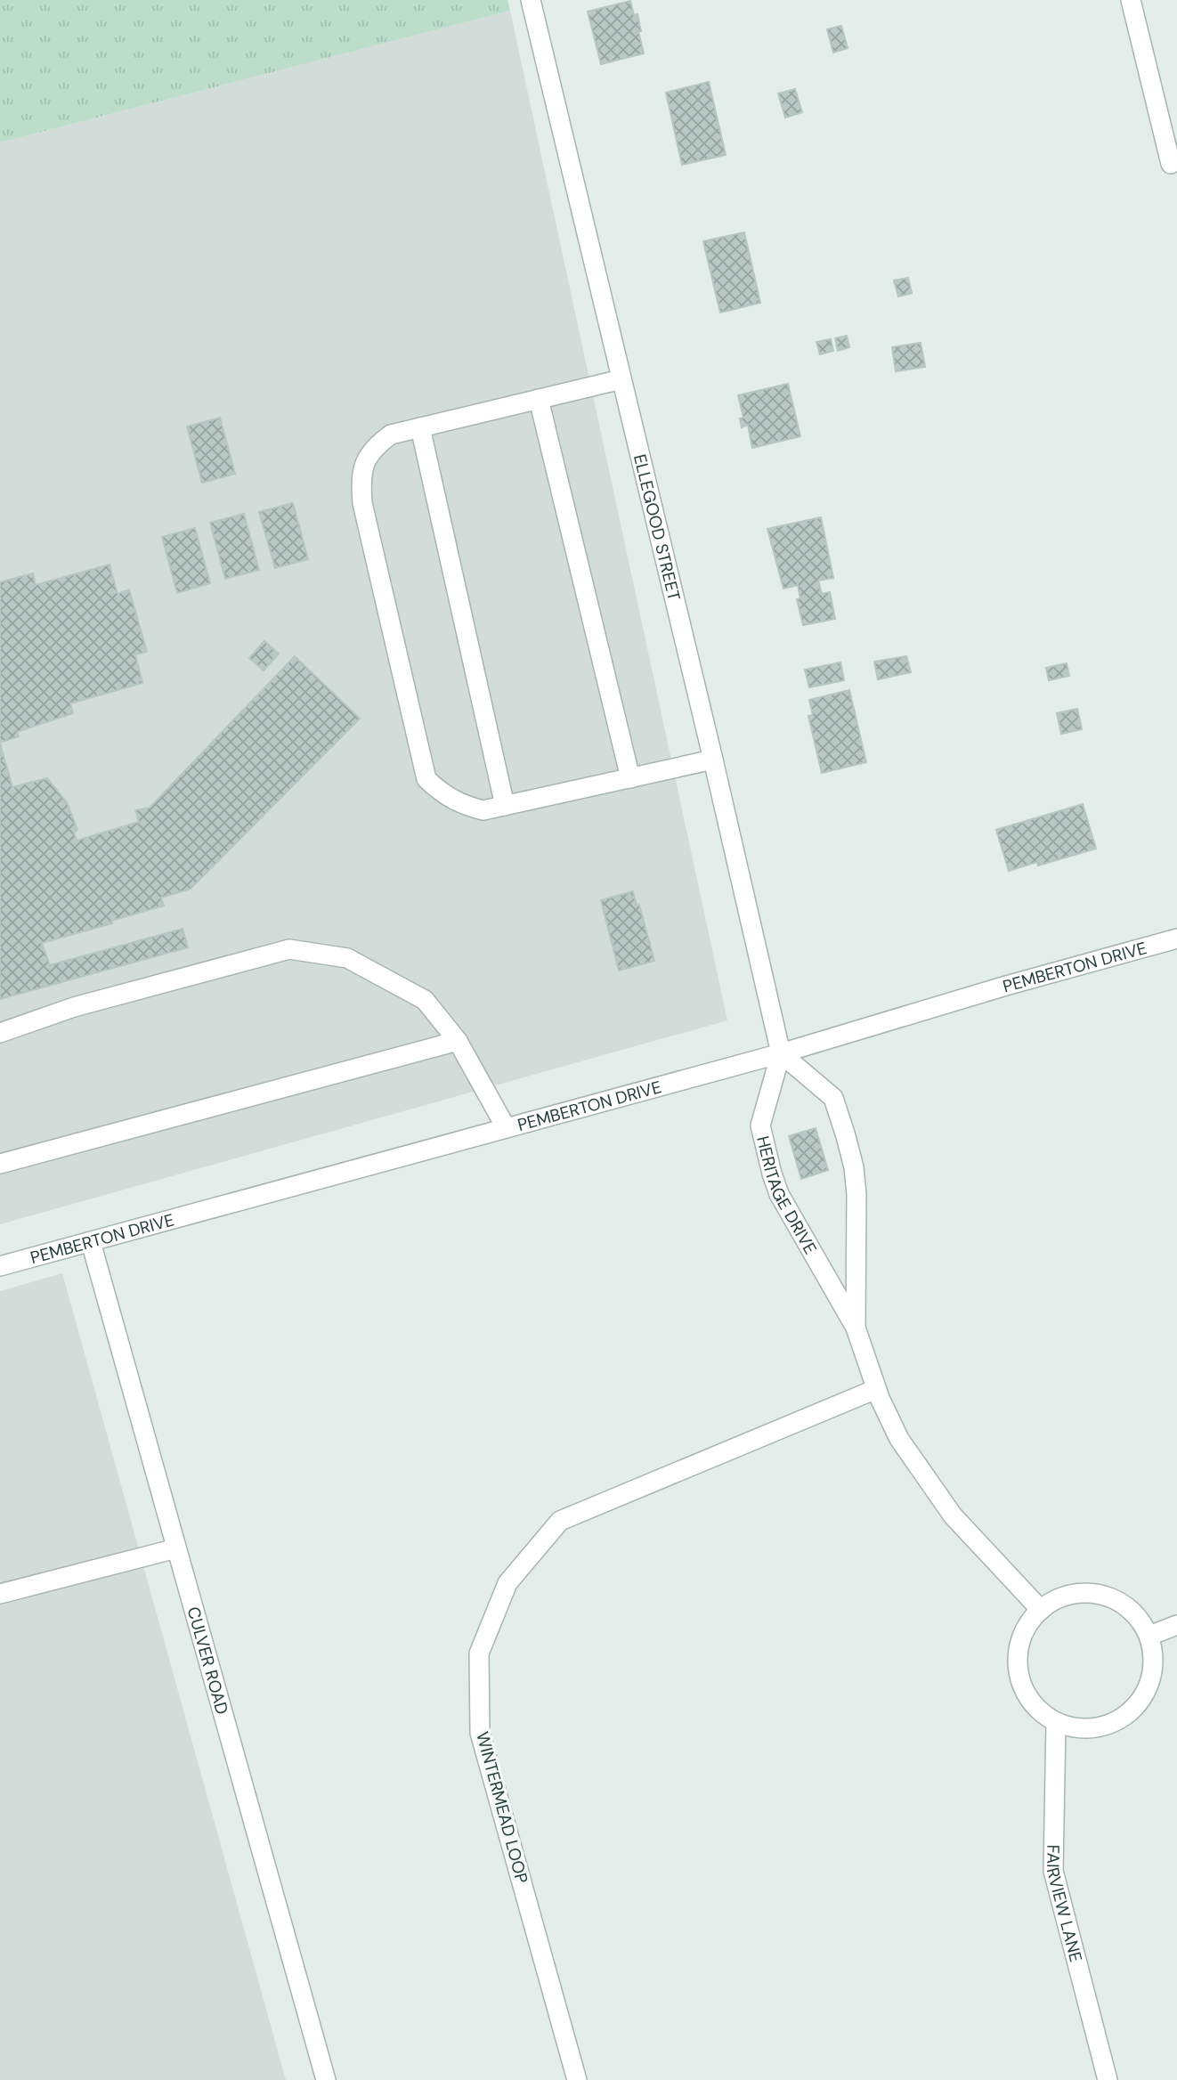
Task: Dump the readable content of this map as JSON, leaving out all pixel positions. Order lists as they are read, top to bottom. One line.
{"streets":{"street":["ELLEGOOD STREET","PEMBERTON DRIVE","HERITAGE DRIVE","CULVER ROAD","WINTERMEAD LOOP","FAIRVIEW LANE"]},"crossings":[["ELLEGOOD STREET","PEMBERTON DRIVE"],["ELLEGOOD STREET","HERITAGE DRIVE"],["PEMBERTON DRIVE","HERITAGE DRIVE"],["PEMBERTON DRIVE","CULVER ROAD"],["HERITAGE DRIVE","WINTERMEAD LOOP"],["HERITAGE DRIVE","FAIRVIEW LANE"]]}
